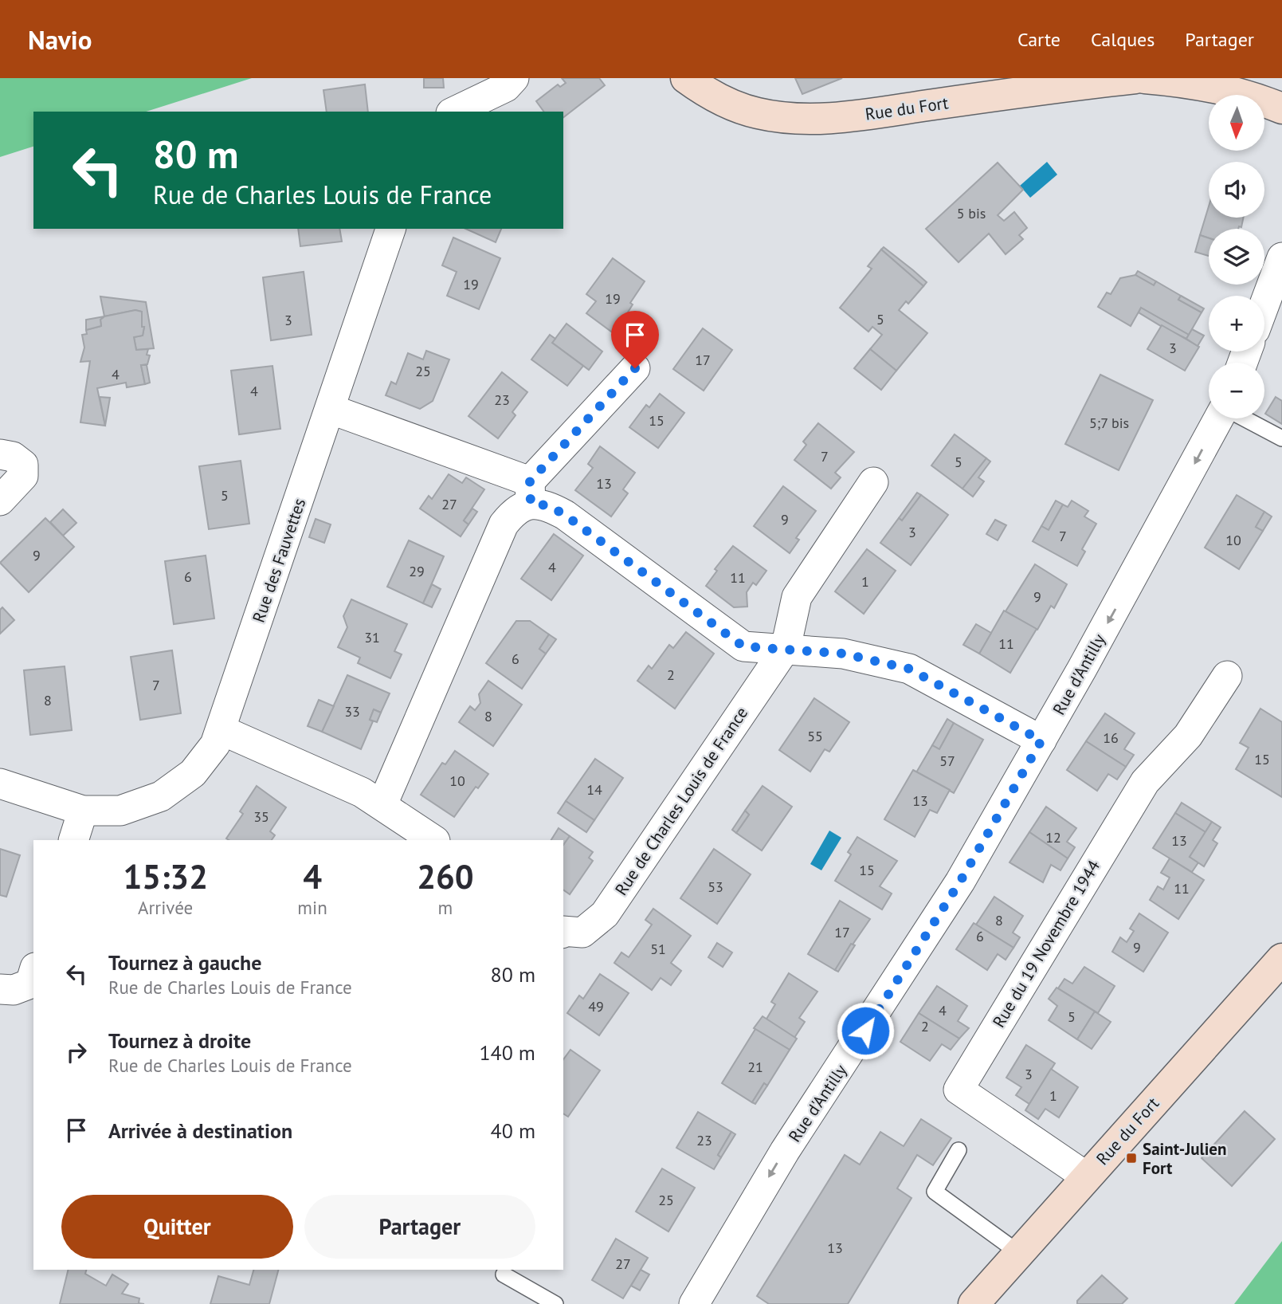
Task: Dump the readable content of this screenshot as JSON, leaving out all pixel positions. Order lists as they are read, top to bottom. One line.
{"streets":{"main road":["Rue du Fort"],"street":["Rue des Fauvettes","Rue d'Antilly","Rue de Charles Louis de France","Rue du 19 Novembre 1944"]},"crossings":[["Rue du Fort","Rue du 19 Novembre 1944"]],"one_way":["Rue d'Antilly"],"places":{"transit":["Saint-Julien Fort"]},"house_numbers":["5 bis","19","19","5","3","3","17","25","4","4","23","15","5;7 bis","7","5","13","5","27","9","3","7","10","9","4","29","6","11","1","9","31","11","6","2","7","8","33","8","55","16","15","57","10","14","13","35","12","13","15","53","11","8","17","6","9","51","49","4","5","2","21","3","1","23","25","13","27"],"north":"bottom","page":{"header":"Navio","nav":["Carte","Calques","Partager"],"map_buttons":["+","−"],"turn":["80 m","Rue de Charles Louis de France"],"eta":["15:32","Arrivée","4","min","260","m"],"list":[{"name":"Tournez à gauche","note":"Rue de Charles Louis de France","value":"80 m"},{"name":"Tournez à droite","note":"Rue de Charles Louis de France","value":"140 m"},{"name":"Arrivée à destination","value":"40 m"}],"buttons":["Quitter","Partager"]}}
